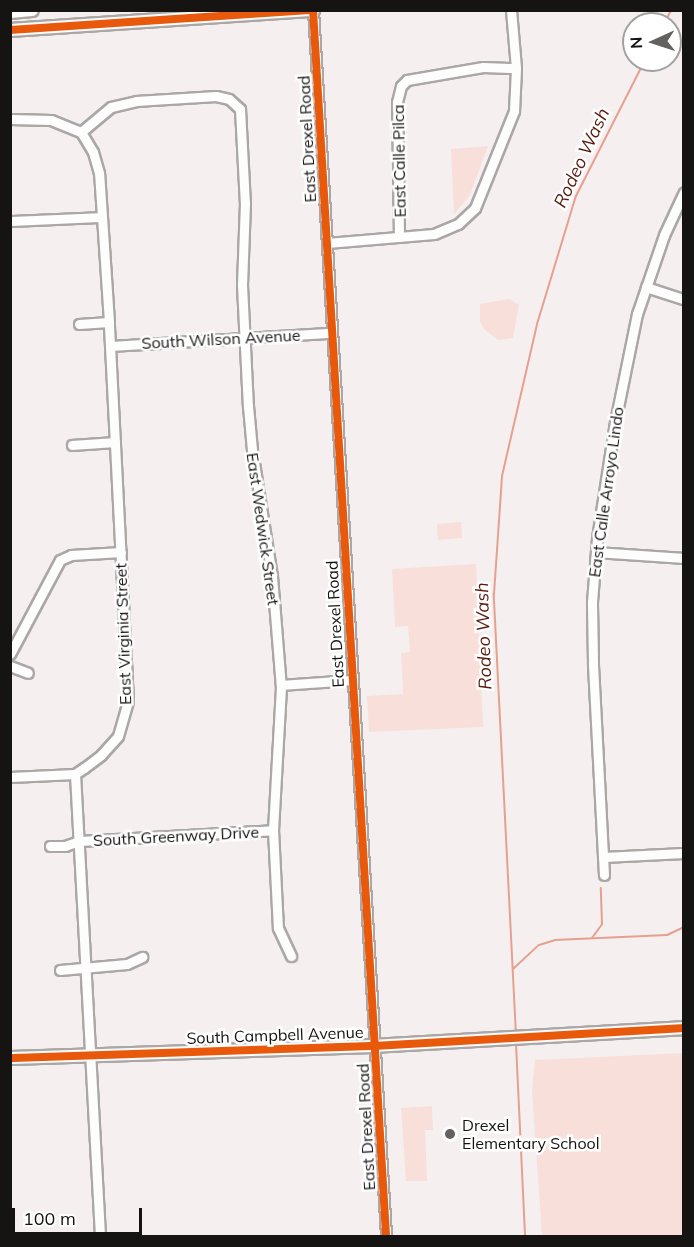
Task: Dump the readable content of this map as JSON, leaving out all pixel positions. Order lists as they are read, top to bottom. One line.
{"streets":{"main road":["South Campbell Avenue"],"street":["East Drexel Road","East Calle Pilca","South Wilson Avenue","East Calle Arroyo Lindo","East Wedwick Street","East Virginia Street","South Greenway Drive"]},"crossings":[["East Drexel Road","South Wilson Avenue"],["East Drexel Road","South Campbell Avenue"],["South Wilson Avenue","East Wedwick Street"],["South Wilson Avenue","East Virginia Street"],["East Wedwick Street","East Virginia Street"],["East Wedwick Street","South Greenway Drive"]],"water":["Rodeo Wash"],"places":["Drexel Elementary School"],"scale_bar":"100 m","north":"left"}
